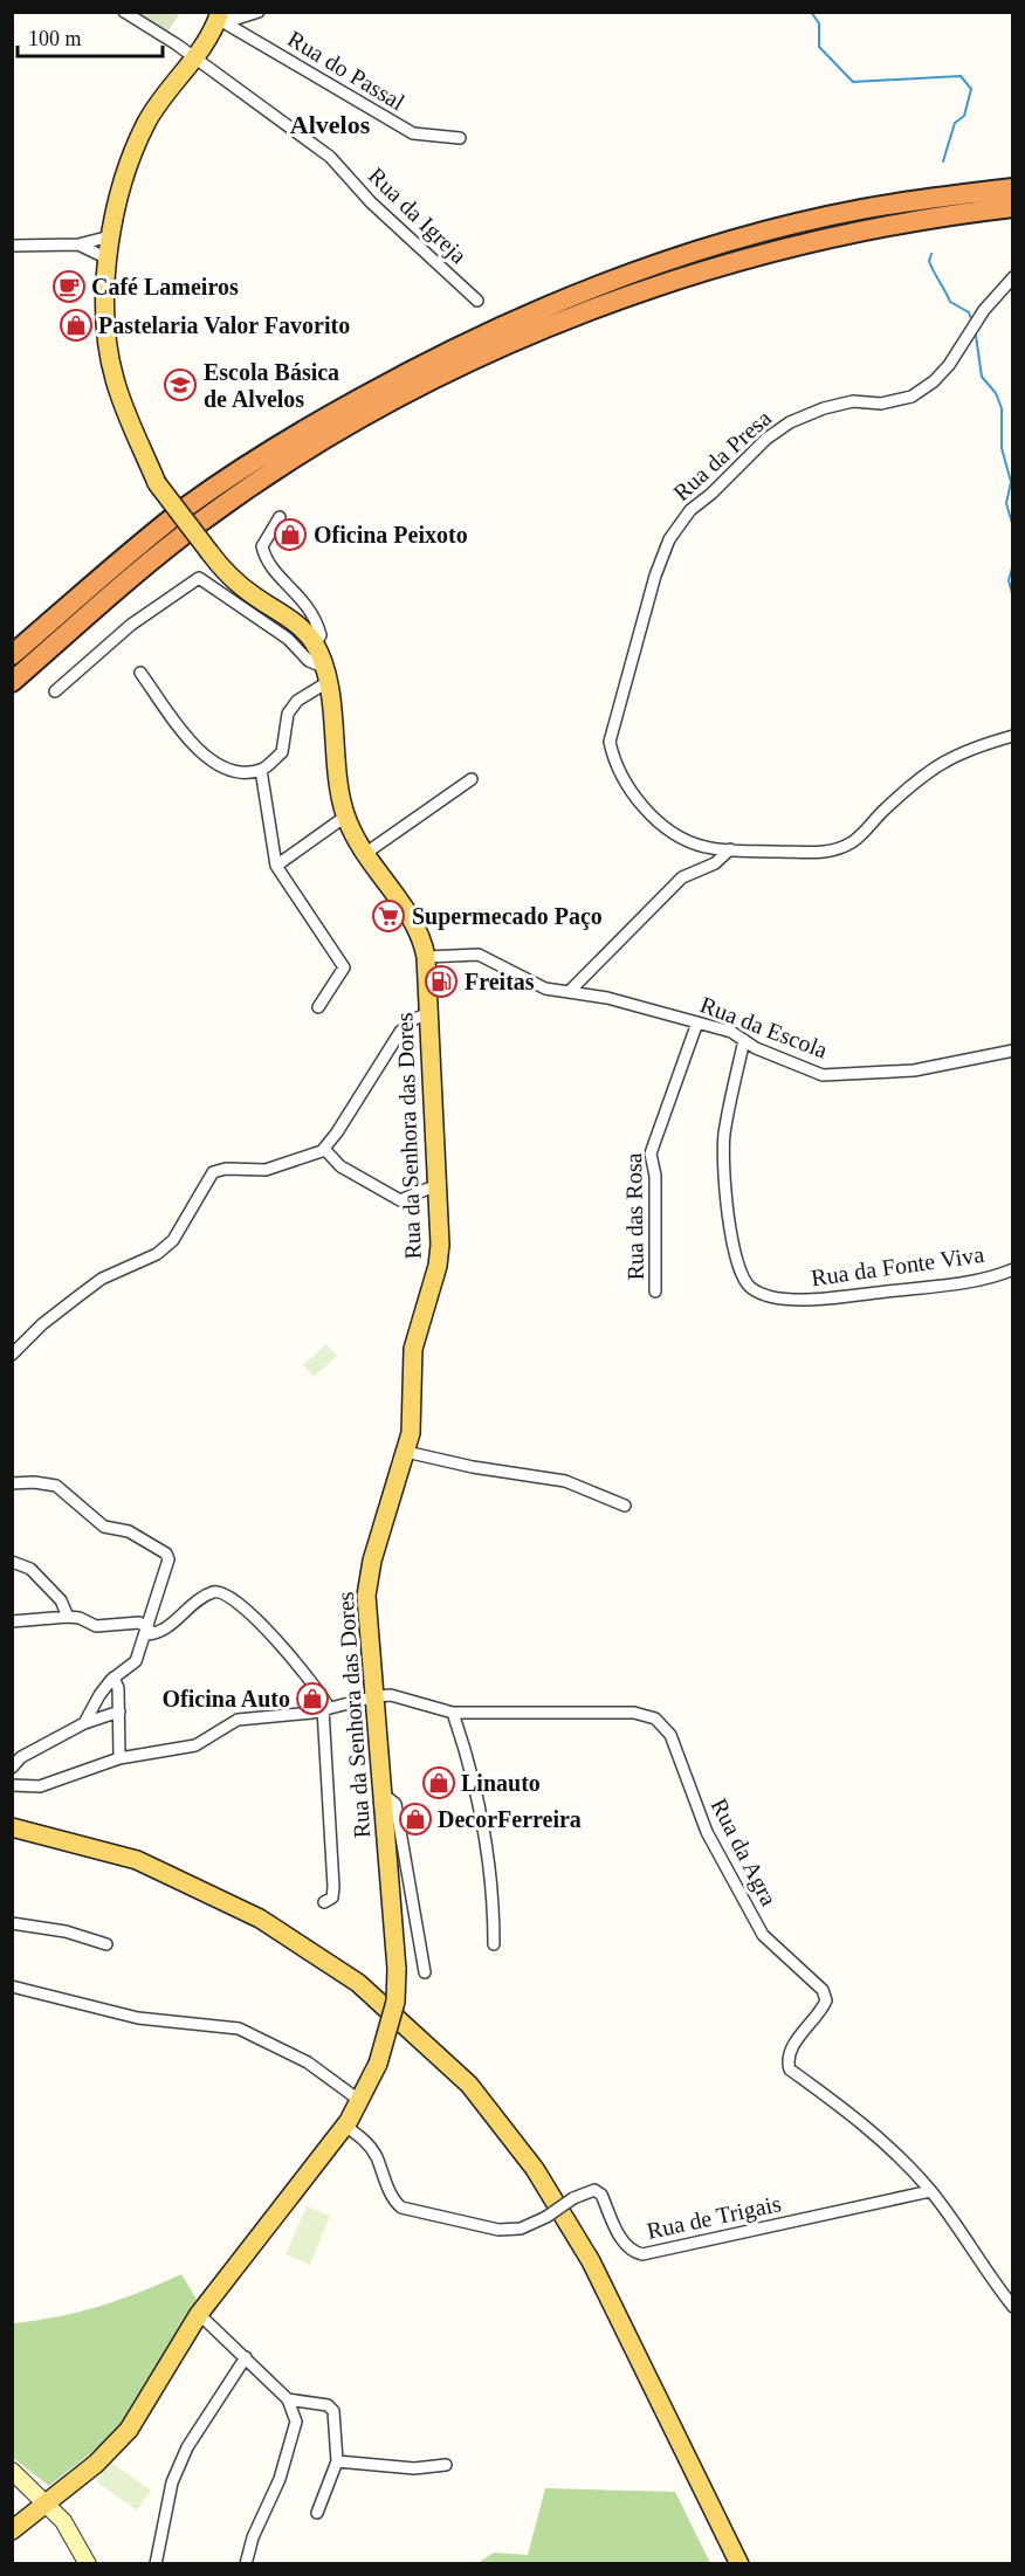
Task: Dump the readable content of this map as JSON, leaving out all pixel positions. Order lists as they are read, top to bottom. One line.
{"streets":{"main road":["Rua da Senhora das Dores"],"street":["Rua do Passal","Rua da Igreja","Rua da Presa","Rua da Escola","Rua das Rosa","Rua da Fonte Viva","Rua da Agra","Rua de Trigais"]},"crossings":[["Rua do Passal","Rua da Senhora das Dores"],["Rua da Igreja","Rua da Senhora das Dores"],["Rua da Escola","Rua da Senhora das Dores"],["Rua da Escola","Rua das Rosa"],["Rua da Escola","Rua da Fonte Viva"],["Rua da Senhora das Dores","Rua da Agra"],["Rua da Senhora das Dores","Rua de Trigais"],["Rua da Agra","Rua de Trigais"]],"districts":["Alvelos"],"places":{"cafe":["Café Lameiros"],"shop":["Pastelaria Valor Favorito","Oficina Peixoto","Oficina Auto","Linauto","DecorFerreira"],"school or university":["Escola Básica de Alvelos"],"supermarket":["Supermecado Paço"],"fuel station":["Freitas"]},"scale_bar":"100 m"}
